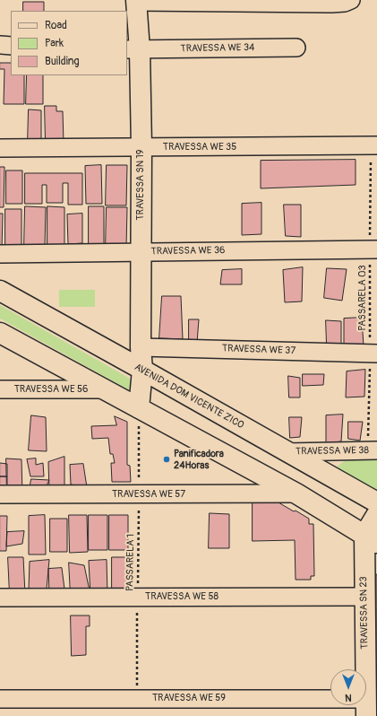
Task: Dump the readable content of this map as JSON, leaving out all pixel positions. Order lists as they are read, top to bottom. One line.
{"streets":{"main road":["TRAVESSA SN 19","AVENIDA DOM VICENTE ZICO","TRAVESSA SN 23"],"street":["TRAVESSA WE 34","TRAVESSA WE 35","TRAVESSA WE 36","TRAVESSA WE 37","TRAVESSA WE 56","TRAVESSA WE 38","TRAVESSA WE 57","TRAVESSA WE 58","TRAVESSA WE 59"],"path":["PASSARELA 03","PASSARELA 1"]},"crossings":[["TRAVESSA WE 34","TRAVESSA SN 19"],["TRAVESSA WE 35","TRAVESSA SN 19"],["TRAVESSA WE 35","PASSARELA 03"],["TRAVESSA SN 19","TRAVESSA WE 36"],["TRAVESSA SN 19","TRAVESSA WE 37"],["TRAVESSA SN 19","AVENIDA DOM VICENTE ZICO"],["TRAVESSA SN 19","PASSARELA 1"],["TRAVESSA WE 36","PASSARELA 03"],["PASSARELA 03","TRAVESSA WE 37"],["PASSARELA 03","TRAVESSA WE 38"],["AVENIDA DOM VICENTE ZICO","TRAVESSA WE 38"],["TRAVESSA WE 57","PASSARELA 1"],["PASSARELA 1","TRAVESSA WE 58"],["PASSARELA 1","TRAVESSA WE 59"],["TRAVESSA WE 58","TRAVESSA SN 23"],["TRAVESSA SN 23","TRAVESSA WE 59"]],"places":["Panificadora 24Horas"],"legend":["Road","Park","Building"],"north":"bottom"}
